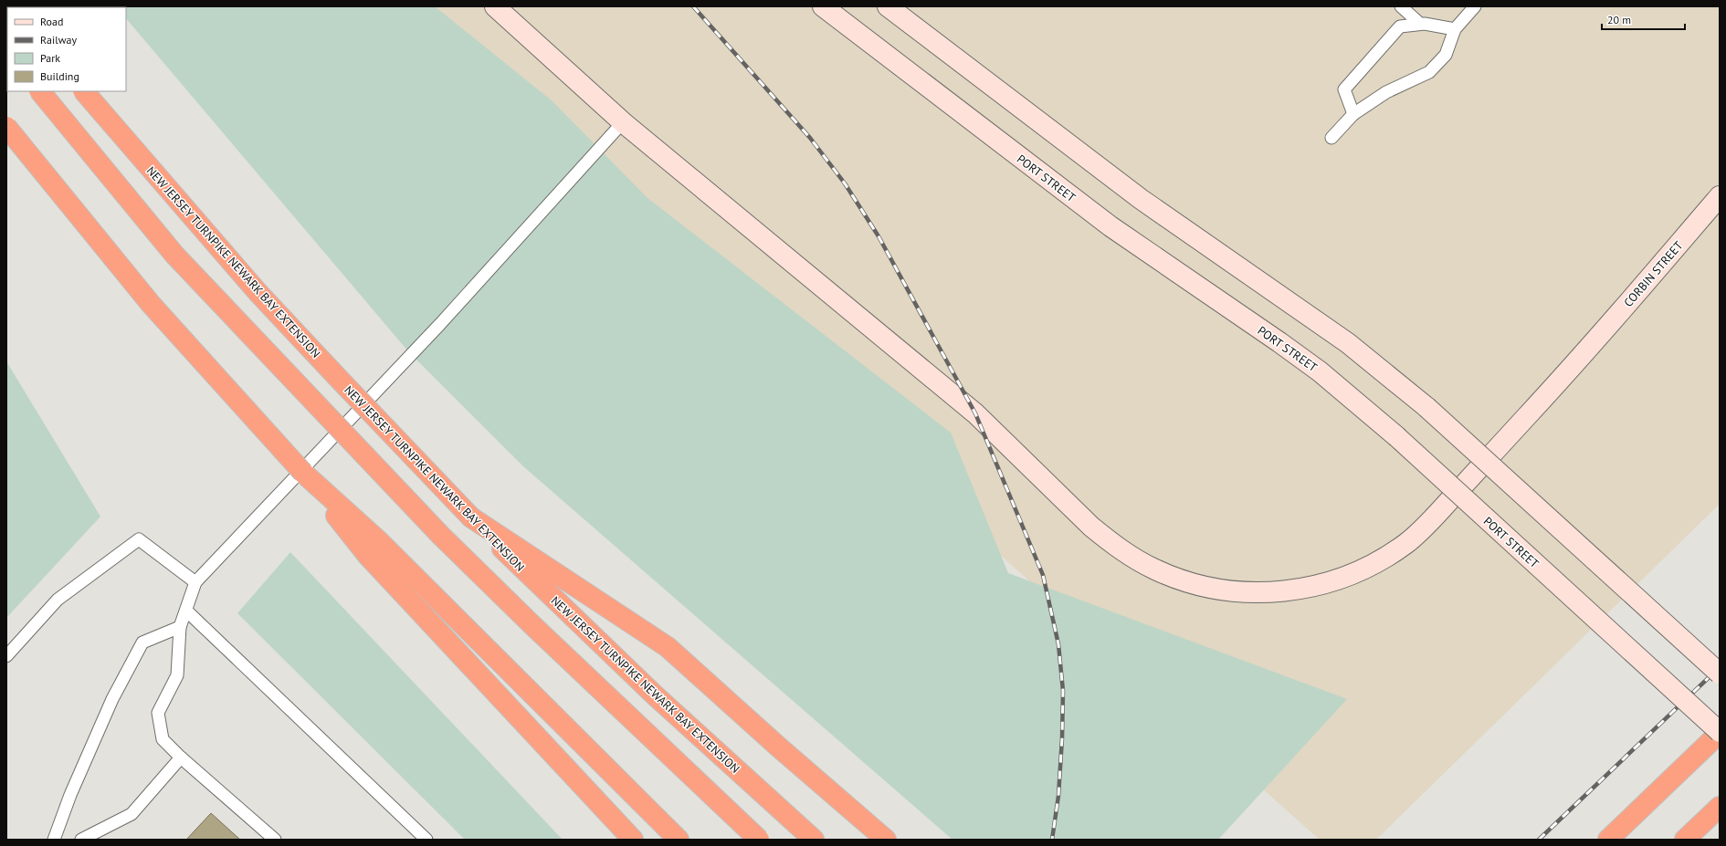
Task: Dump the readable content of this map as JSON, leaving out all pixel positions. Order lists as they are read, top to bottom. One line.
{"streets":{"highway":["NEW JERSEY TURNPIKE NEWARK BAY EXTENSION"],"main road":["PORT STREET","CORBIN STREET"]},"legend":["Road","Railway","Park","Building"],"scale_bar":"20 m"}
